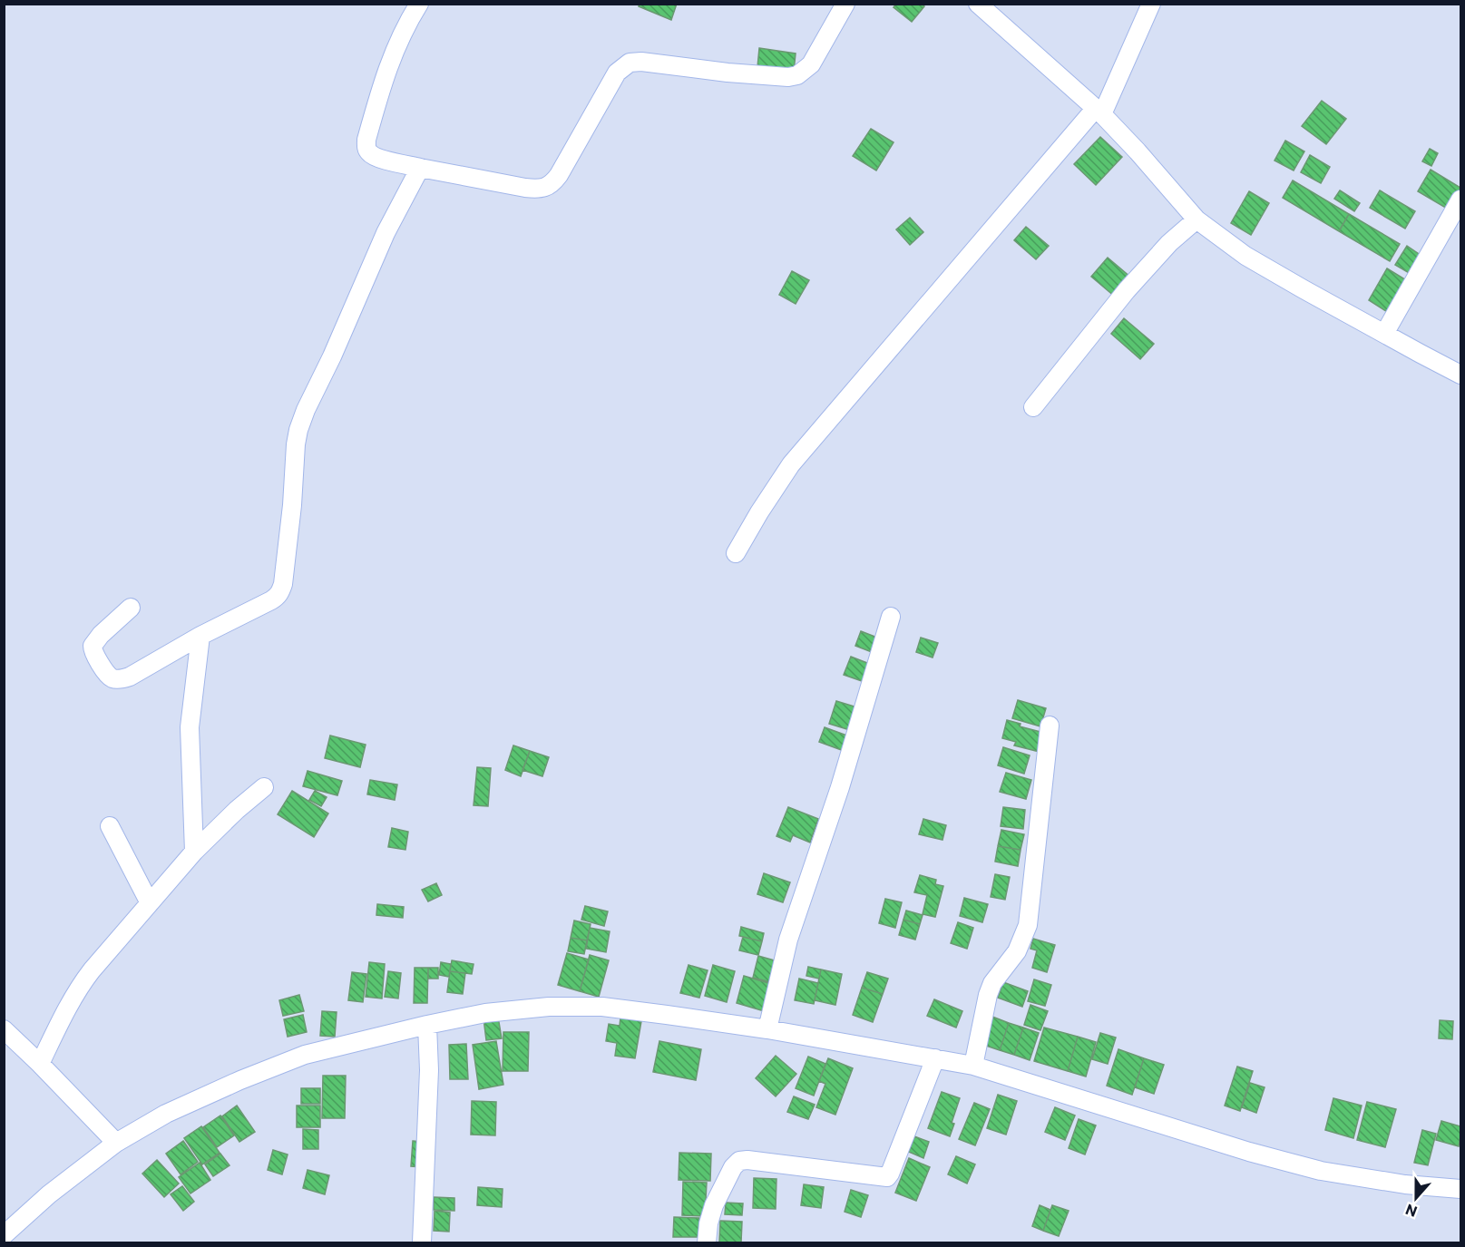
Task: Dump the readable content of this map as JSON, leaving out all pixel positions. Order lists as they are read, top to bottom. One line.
{"north":"bottom"}
